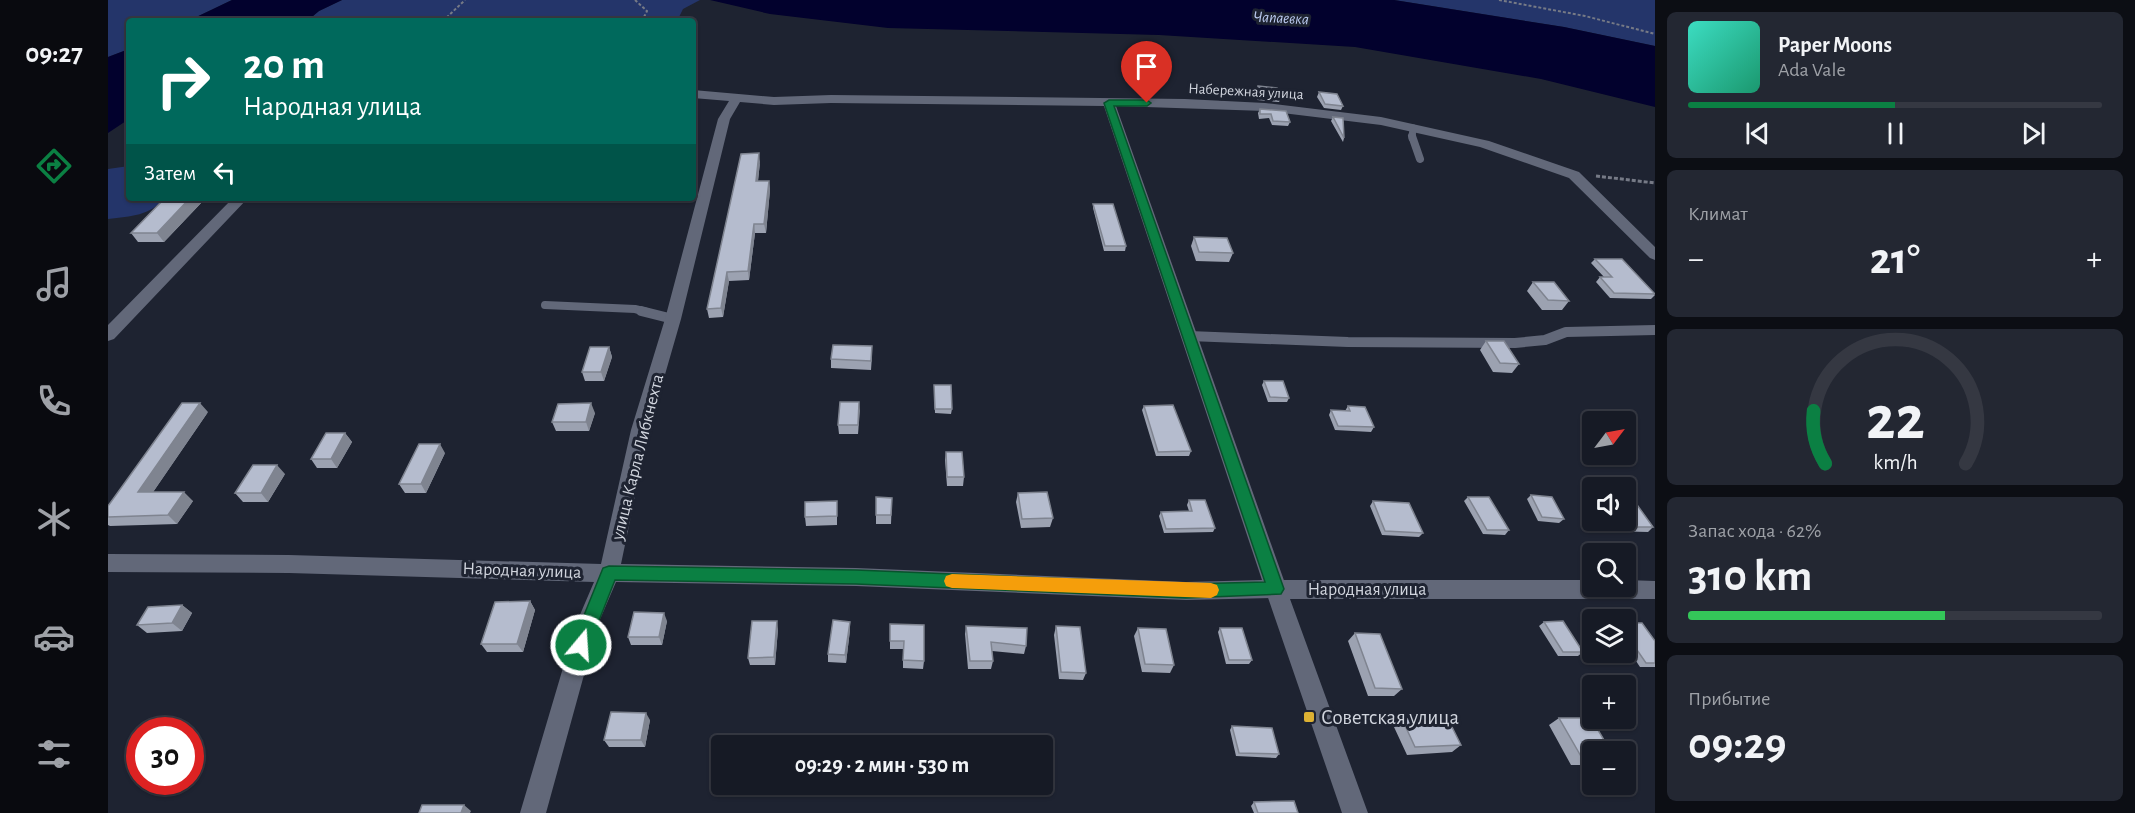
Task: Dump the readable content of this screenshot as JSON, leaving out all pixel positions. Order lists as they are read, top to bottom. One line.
{"streets":{"street":["Набережная улица","улица Карла Либкнехта","Народная улица"]},"crossings":[["Набережная улица","улица Карла Либкнехта"],["улица Карла Либкнехта","Народная улица"]],"water":["Чапаевка"],"places":{"transit":["Советская улица"]},"north":"top right","page":{"tabs":"09:27","turn":["20 m","Народная улица"],"song":["Paper Moons","Ada Vale"],"then":"Затем","tile":["Климат",["Запас хода · 62%","310 km"],["Прибытие","09:29"]],"heat":["−","21°","+"],"map_buttons":["+","−"],"limit":"30","trip":"09:29 · 2 мин · 530 m","gauge":["22","km/h"]}}
